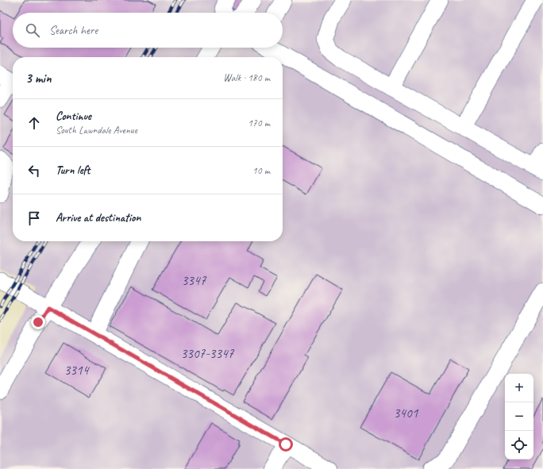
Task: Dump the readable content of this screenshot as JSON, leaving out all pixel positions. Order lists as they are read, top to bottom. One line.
{"house_numbers":["3347","3307-3347","3314","3401"],"page":{"search":"Search here","heading":["3 min","Walk · 180 m"],"list":[["Continue","South Lawndale Avenue","170 m"],["Turn left","10 m"],"Arrive at destination"],"map_buttons":["+","−"]}}
